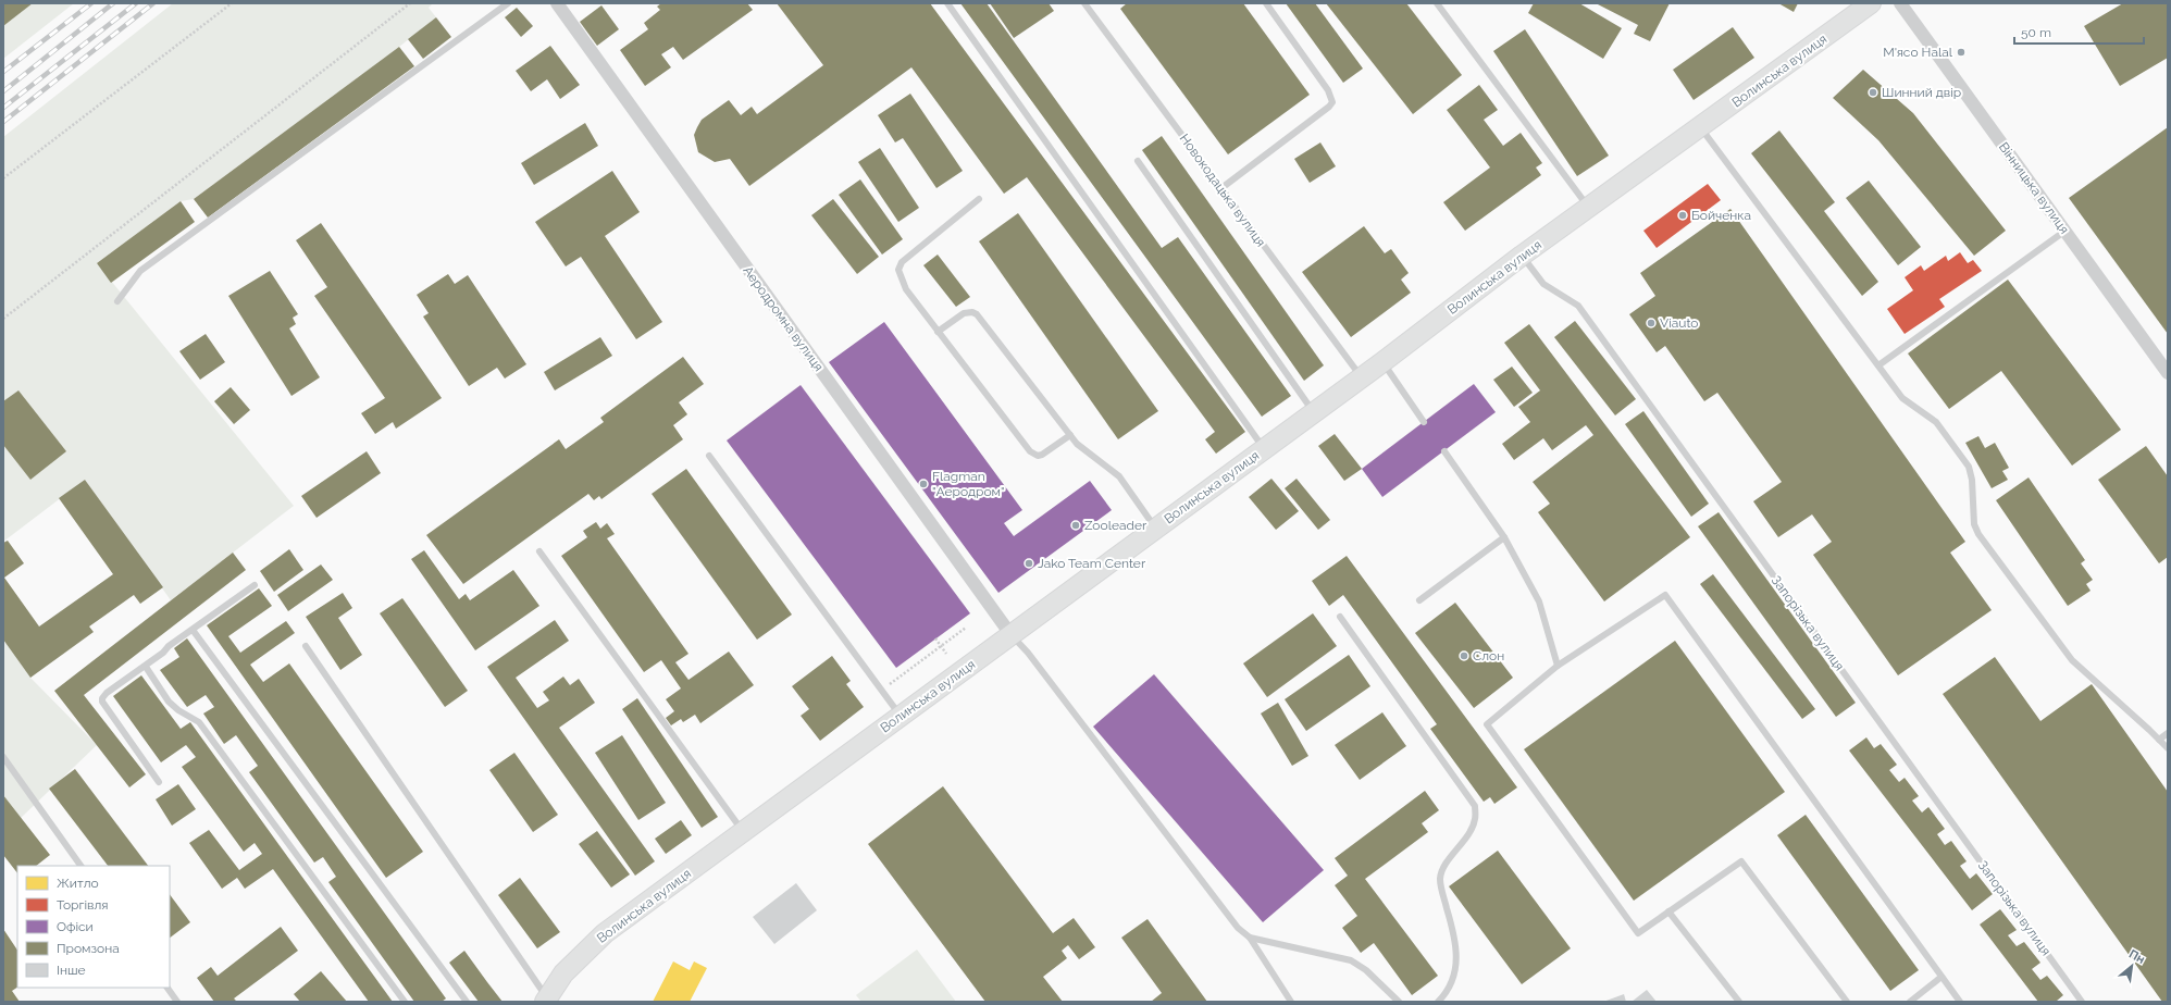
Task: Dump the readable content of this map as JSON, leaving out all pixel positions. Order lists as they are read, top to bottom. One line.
{"streets":{"street":["Волинська вулиця","Вінницька вулиця","Аеродромна вулиця"],"lane":["Новокодацька вулиця","Запорізька вулиця"]},"crossings":[["Волинська вулиця","Новокодацька вулиця"],["Волинська вулиця","Аеродромна вулиця"],["Волинська вулиця","Запорізька вулиця"]],"places":["М'ясо Halal","Шинний двір","Бойченка","Viauto","Flagman \"Аеродром\"","Zooleader","Jako Team Center","Слон"],"legend":["Житло","Торгівля","Офіси","Промзона","Інше"],"scale_bar":"50 m","north":"top right"}
